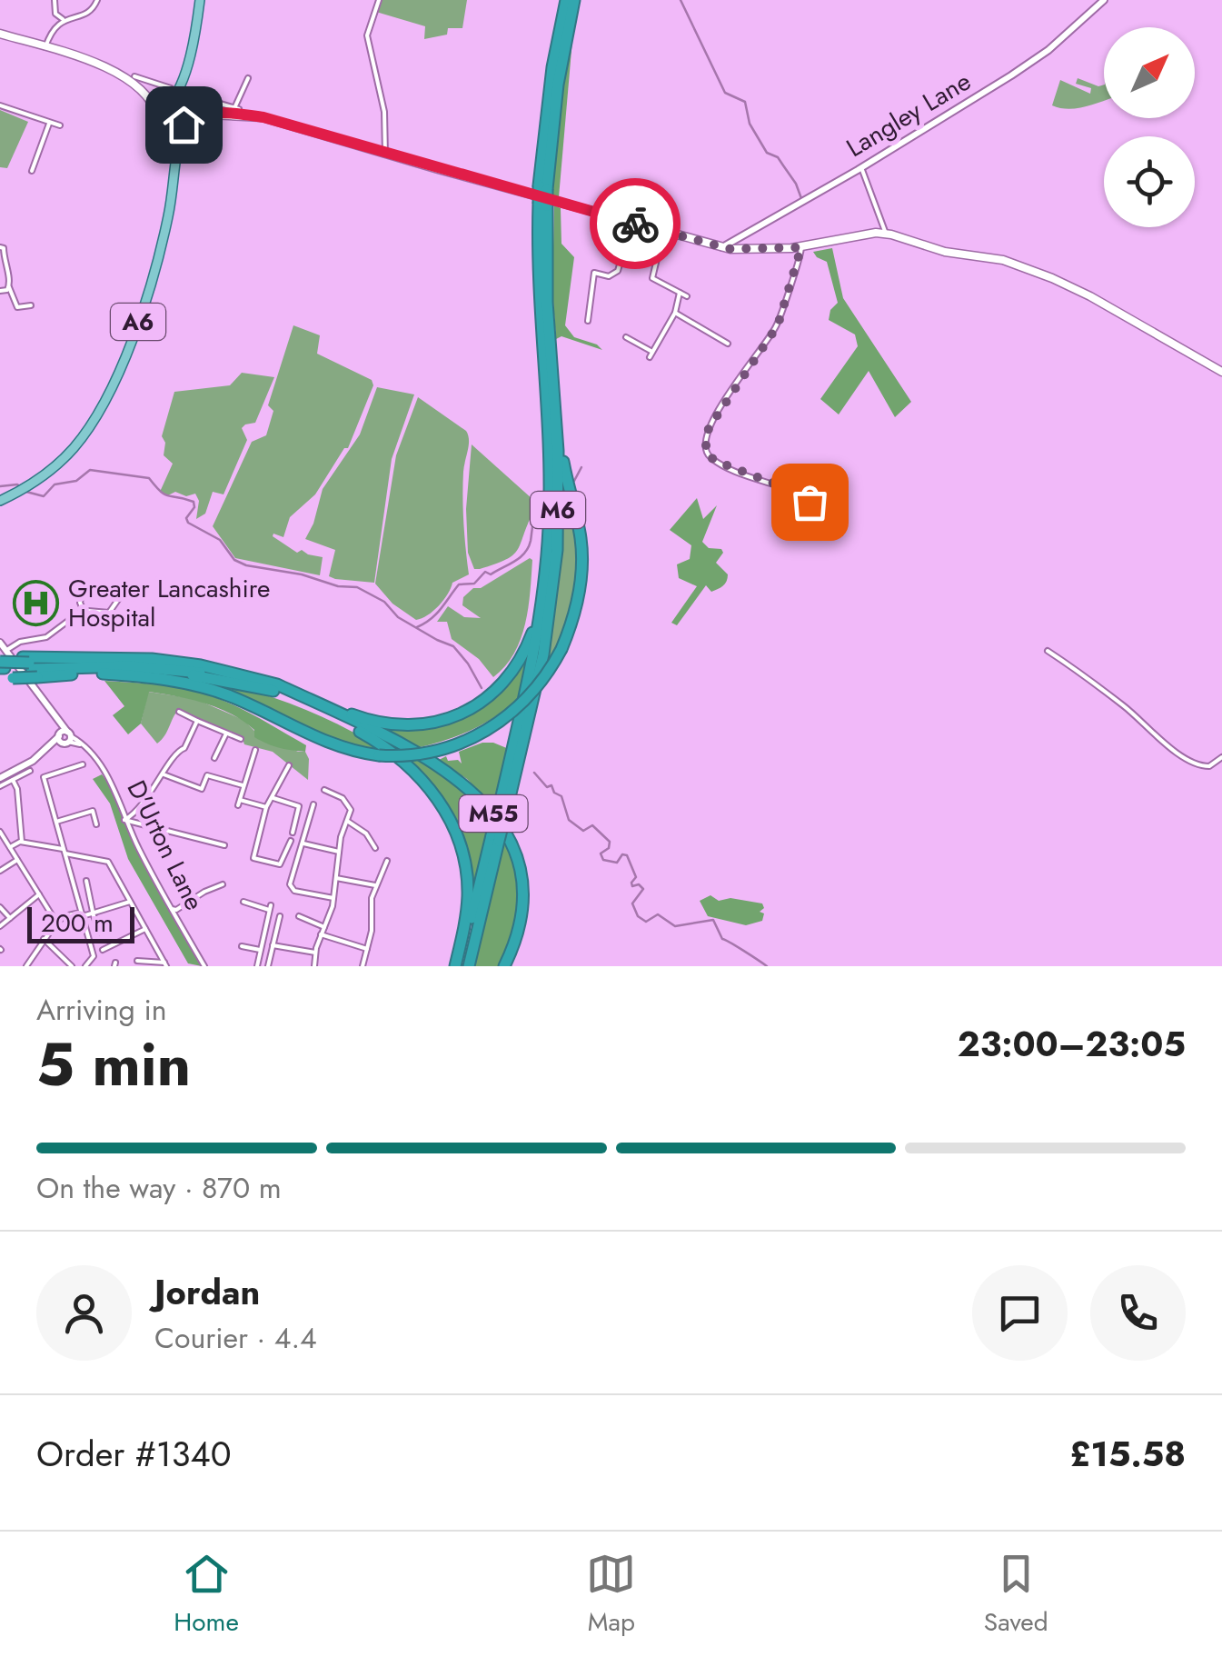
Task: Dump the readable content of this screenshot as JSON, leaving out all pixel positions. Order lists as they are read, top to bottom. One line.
{"streets":{"highway":["M6","M55"],"main road":["A6"],"street":["Langley Lane","D'Urton Lane"]},"crossings":[["M6","M55"]],"places":{"hospital":["Greater Lancashire Hospital"]},"scale_bar":"200 m","north":"top right","page":{"scale":"200 m","heading":["5 min","Arriving in","23:00–23:05"],"panel":["Jordan","Courier · 4.4","Order #1340","£15.58"],"bar":"On the way · 870 m","tabs":["Home","Map","Saved"]}}
